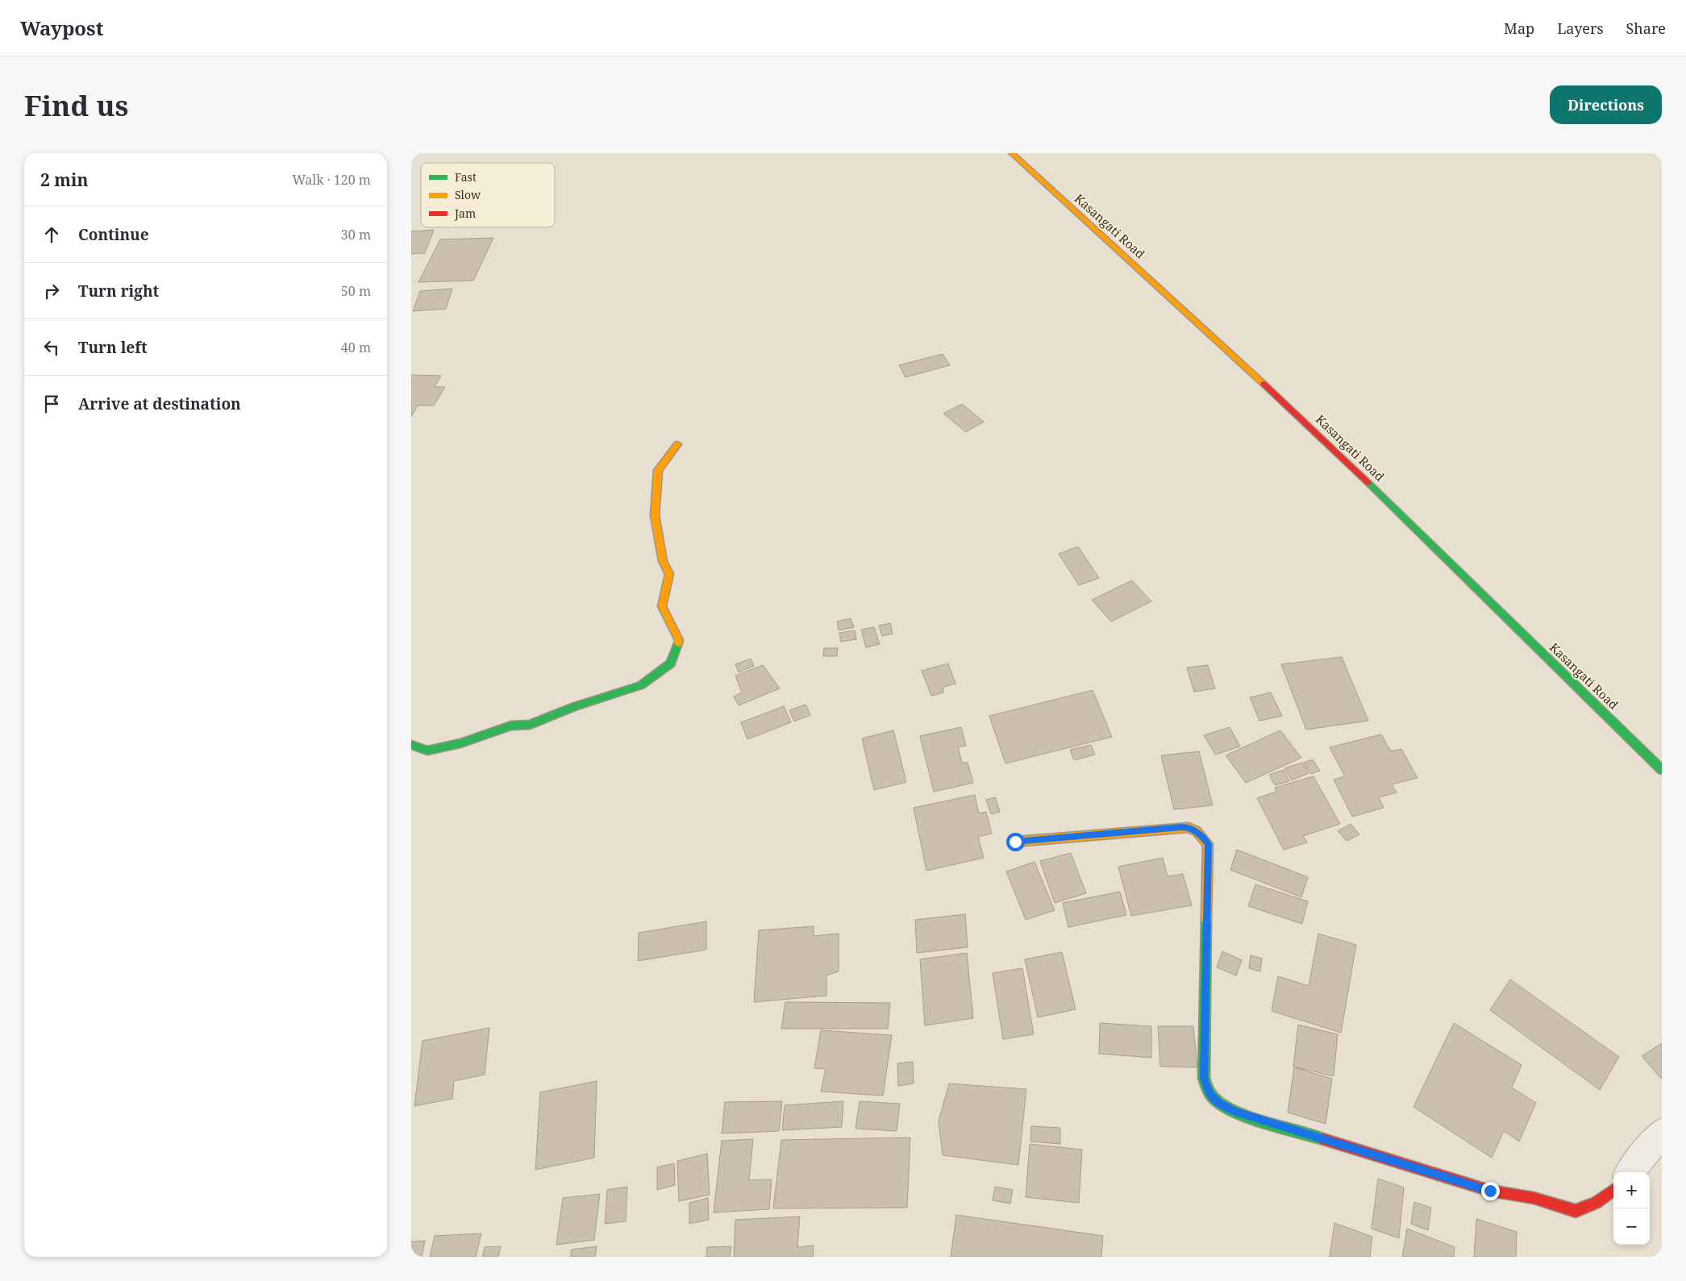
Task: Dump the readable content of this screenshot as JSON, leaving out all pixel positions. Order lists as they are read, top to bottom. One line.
{"streets":{"street":["Kasangati Road"]},"legend":["Fast","Slow","Jam"],"page":{"header":"Waypost","nav":["Map","Layers","Share"],"buttons":"Directions","title":"Find us","heading":["2 min","Walk · 120 m"],"list":[["Continue","30 m"],["Turn right","50 m"],["Turn left","40 m"],"Arrive at destination"],"map_buttons":["+","−"]}}
